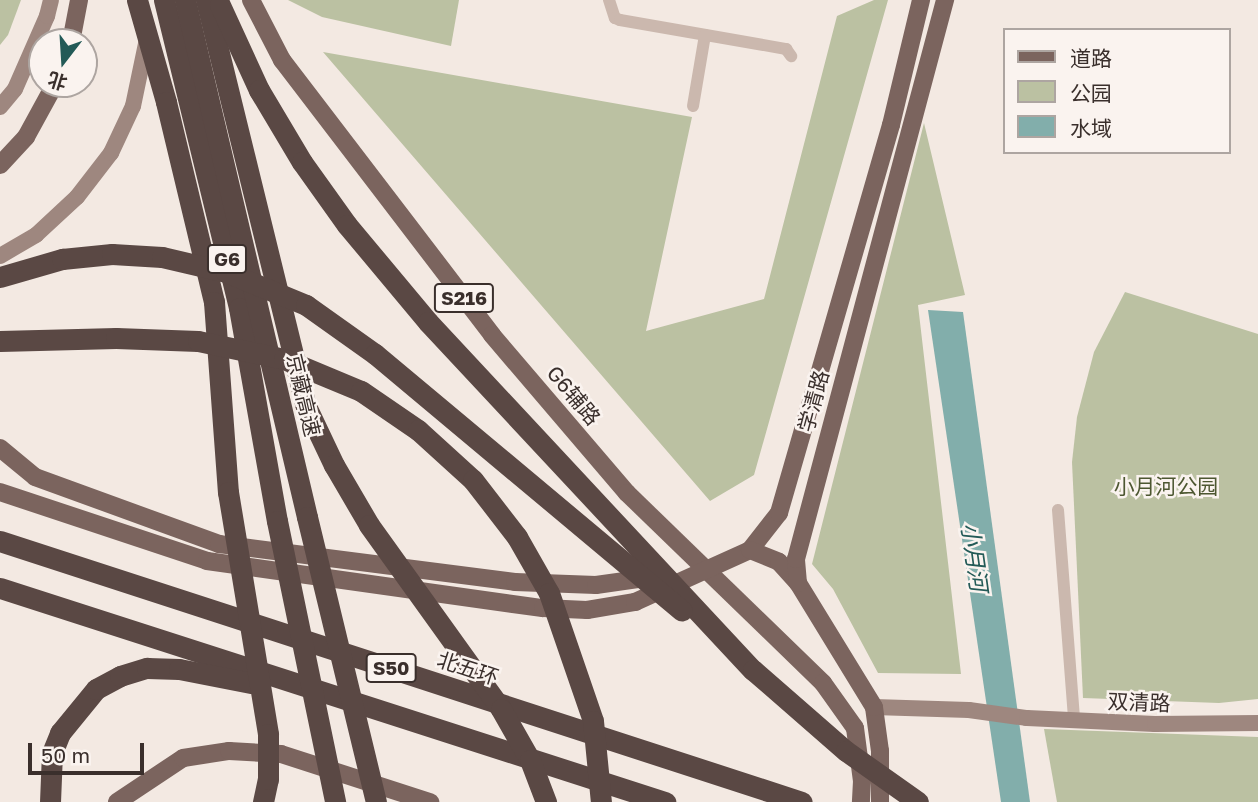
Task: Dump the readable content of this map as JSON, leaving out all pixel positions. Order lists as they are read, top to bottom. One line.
{"streets":{"highway":["G6","京藏高速","S50","北五环"],"main road":["S216","G6辅路","学清路"],"street":["双清路"]},"crossings":[["G6辅路","学清路"]],"water":["小月河"],"parks":["小月河公园"],"legend":["道路","公园","水域"],"scale_bar":"50 m","north":"bottom"}
